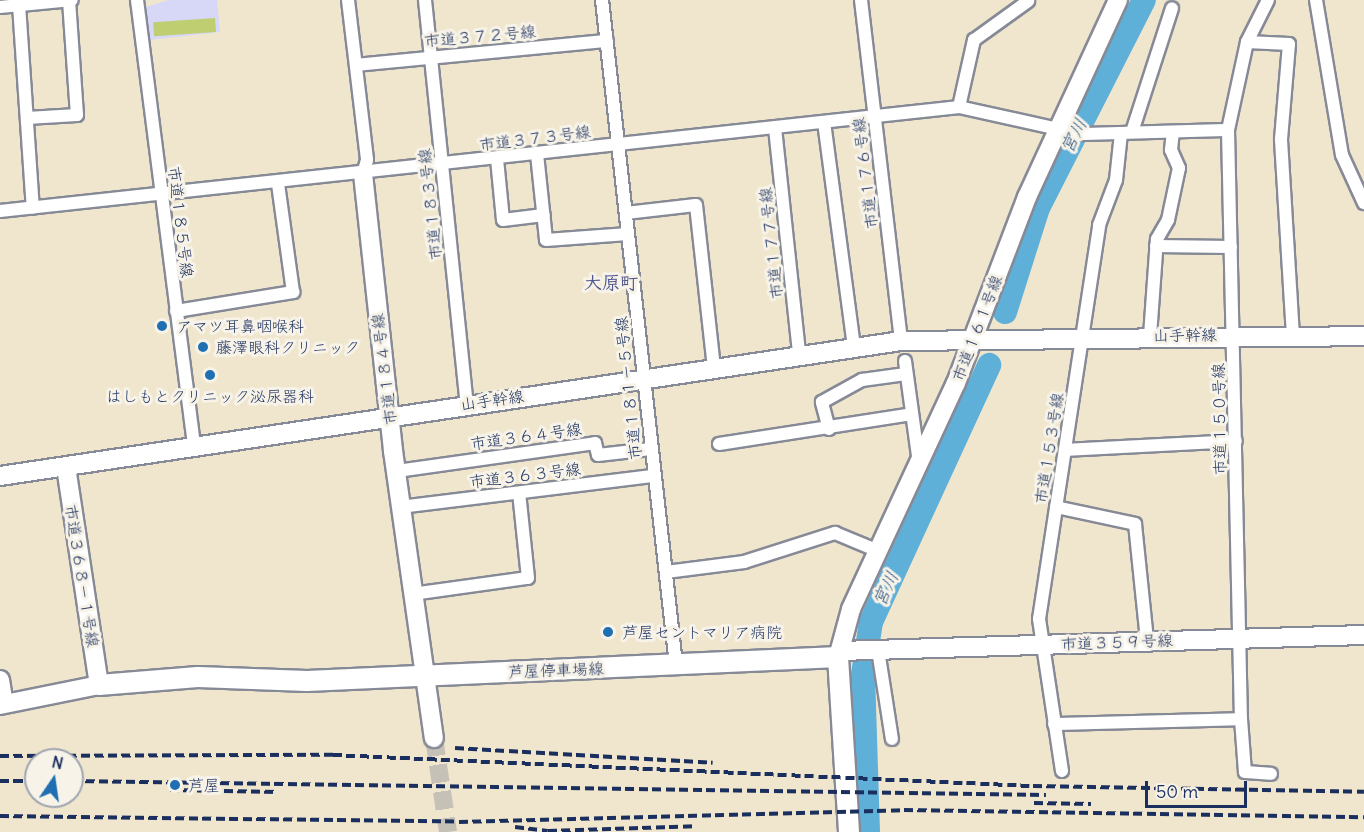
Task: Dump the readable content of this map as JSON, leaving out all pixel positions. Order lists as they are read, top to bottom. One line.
{"streets":{"main road":["芦屋停車場線"],"street":["市道３７２号線","市道３７３号線","市道１７６号線","市道１８３号線","市道１８５号線","市道１７７号線","市道１６１号線","山手幹線","市道１８４号線","市道１８１－５号線","市道１５０号線","市道３６４号線","市道１５３号線","市道３６３号線","市道３６８－１号線","市道３５９号線"]},"crossings":[["市道３７２号線","市道１８３号線"],["市道３７２号線","市道１８４号線"],["市道３７２号線","市道１８１－５号線"],["市道３７３号線","市道１７６号線"],["市道３７３号線","市道１８３号線"],["市道３７３号線","市道１８５号線"],["市道３７３号線","市道１７７号線"],["市道３７３号線","市道１６１号線"],["市道３７３号線","市道１８４号線"],["市道３７３号線","市道１８１－５号線"],["市道３７３号線","市道１５０号線"],["市道３７３号線","市道１５３号線"],["市道１７６号線","山手幹線"],["市道１８３号線","山手幹線"],["市道１８５号線","山手幹線"],["市道１７７号線","山手幹線"],["市道１６１号線","山手幹線"],["市道１６１号線","市道３５９号線"],["市道１６１号線","芦屋停車場線"],["山手幹線","市道１８４号線"],["山手幹線","市道１８１－５号線"],["山手幹線","市道１５０号線"],["山手幹線","市道１５３号線"],["山手幹線","市道３６８－１号線"],["市道１８４号線","市道３６４号線"],["市道１８４号線","市道３６３号線"],["市道１８４号線","芦屋停車場線"],["市道１８１－５号線","市道３６４号線"],["市道１８１－５号線","市道３６３号線"],["市道１８１－５号線","芦屋停車場線"],["市道１５０号線","市道３５９号線"],["市道１５３号線","市道３５９号線"],["市道３６８－１号線","芦屋停車場線"],["市道３５９号線","芦屋停車場線"]],"districts":["大原町"],"water":["宮川"],"places":["アマツ耳鼻咽喉科","藤澤眼科クリニック","はしもとクリニック泌尿器科","芦屋セントマリア病院","芦屋"],"scale_bar":"50 m","north":"top"}
